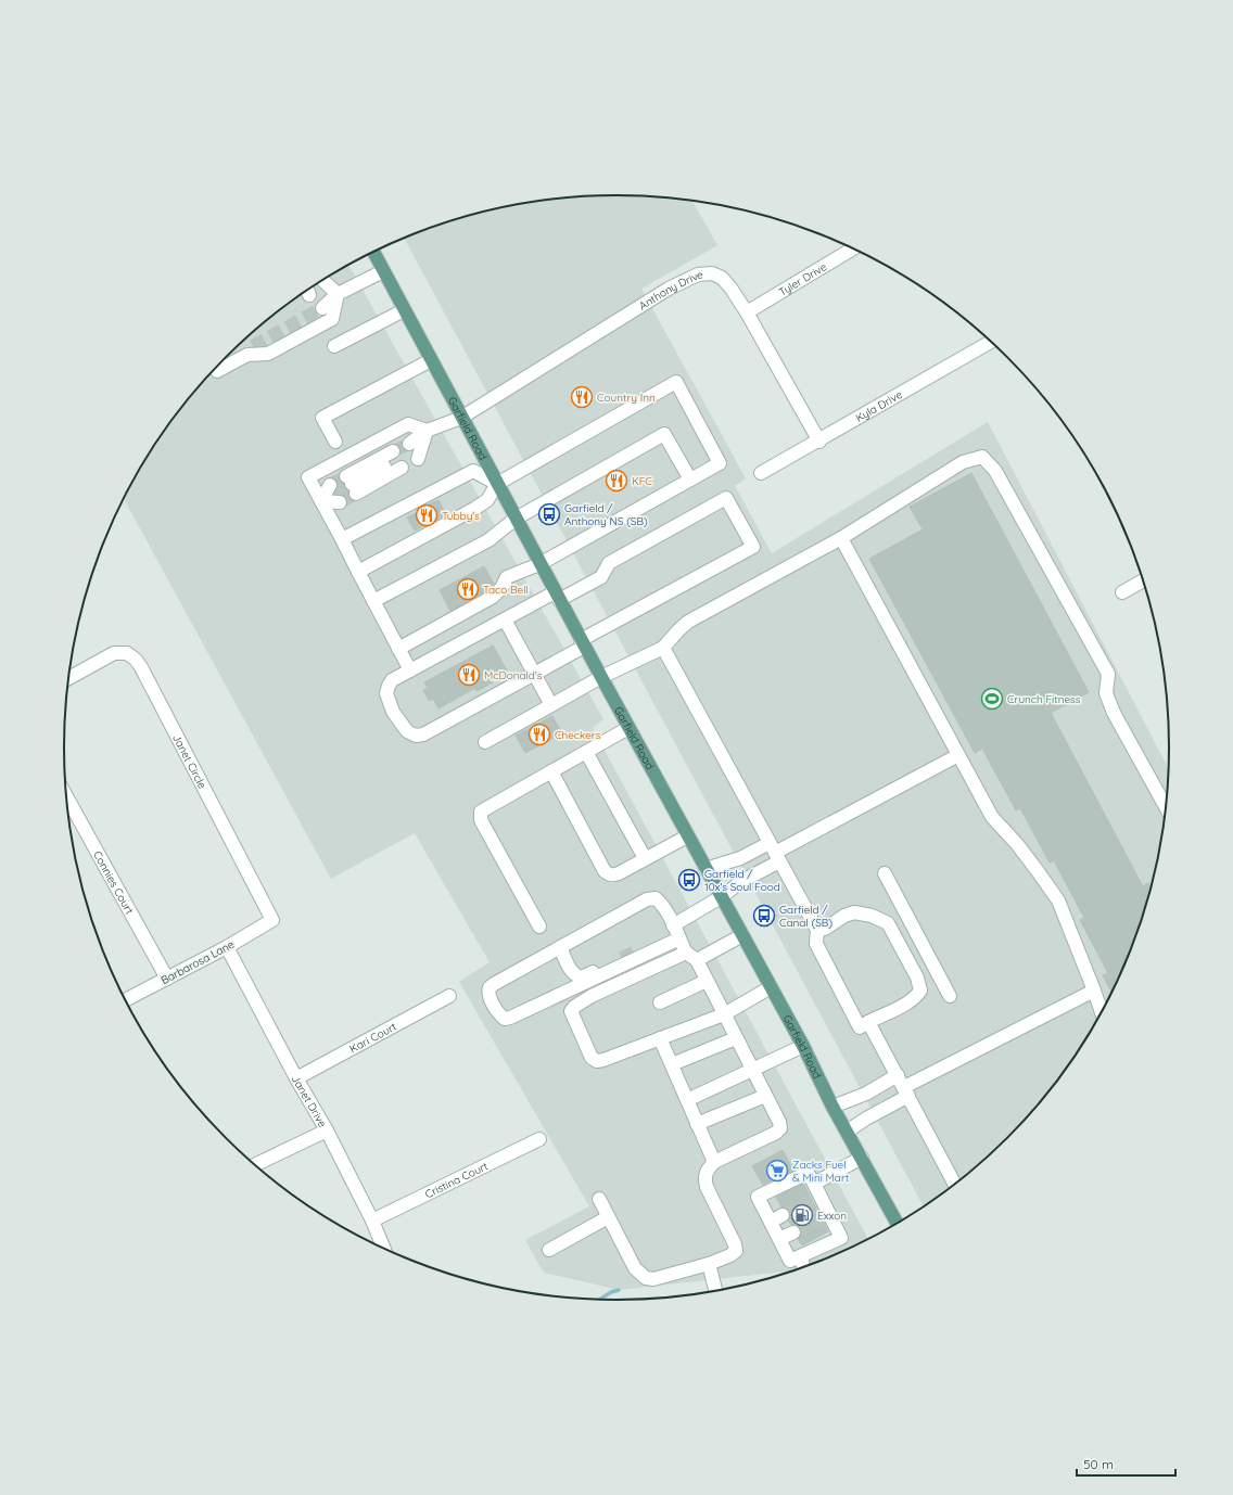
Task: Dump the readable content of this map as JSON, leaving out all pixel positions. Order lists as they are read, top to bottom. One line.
{"streets":{"main road":["Garfield Road"],"street":["Tyler Drive","Anthony Drive","Kyla Drive","Janet Circle","Connies Court","Barbarosa Lane","Kari Court","Janet Drive","Cristina Court"]},"crossings":[["Tyler Drive","Anthony Drive"],["Anthony Drive","Kyla Drive"],["Anthony Drive","Garfield Road"],["Janet Circle","Barbarosa Lane"],["Connies Court","Barbarosa Lane"],["Barbarosa Lane","Janet Drive"],["Kari Court","Janet Drive"],["Janet Drive","Cristina Court"]],"places":{"restaurant":["Country Inn","KFC","Tubby's","Taco Bell","McDonald's","Checkers"],"bus stop":["Garfield / Anthony NS (SB)","Garfield / 10x's Soul Food","Garfield / Canal (SB)"],"sports":["Crunch Fitness"],"supermarket":["Zacks Fuel & Mini Mart"],"fuel station":["Exxon"]},"scale_bar":"50 m"}
